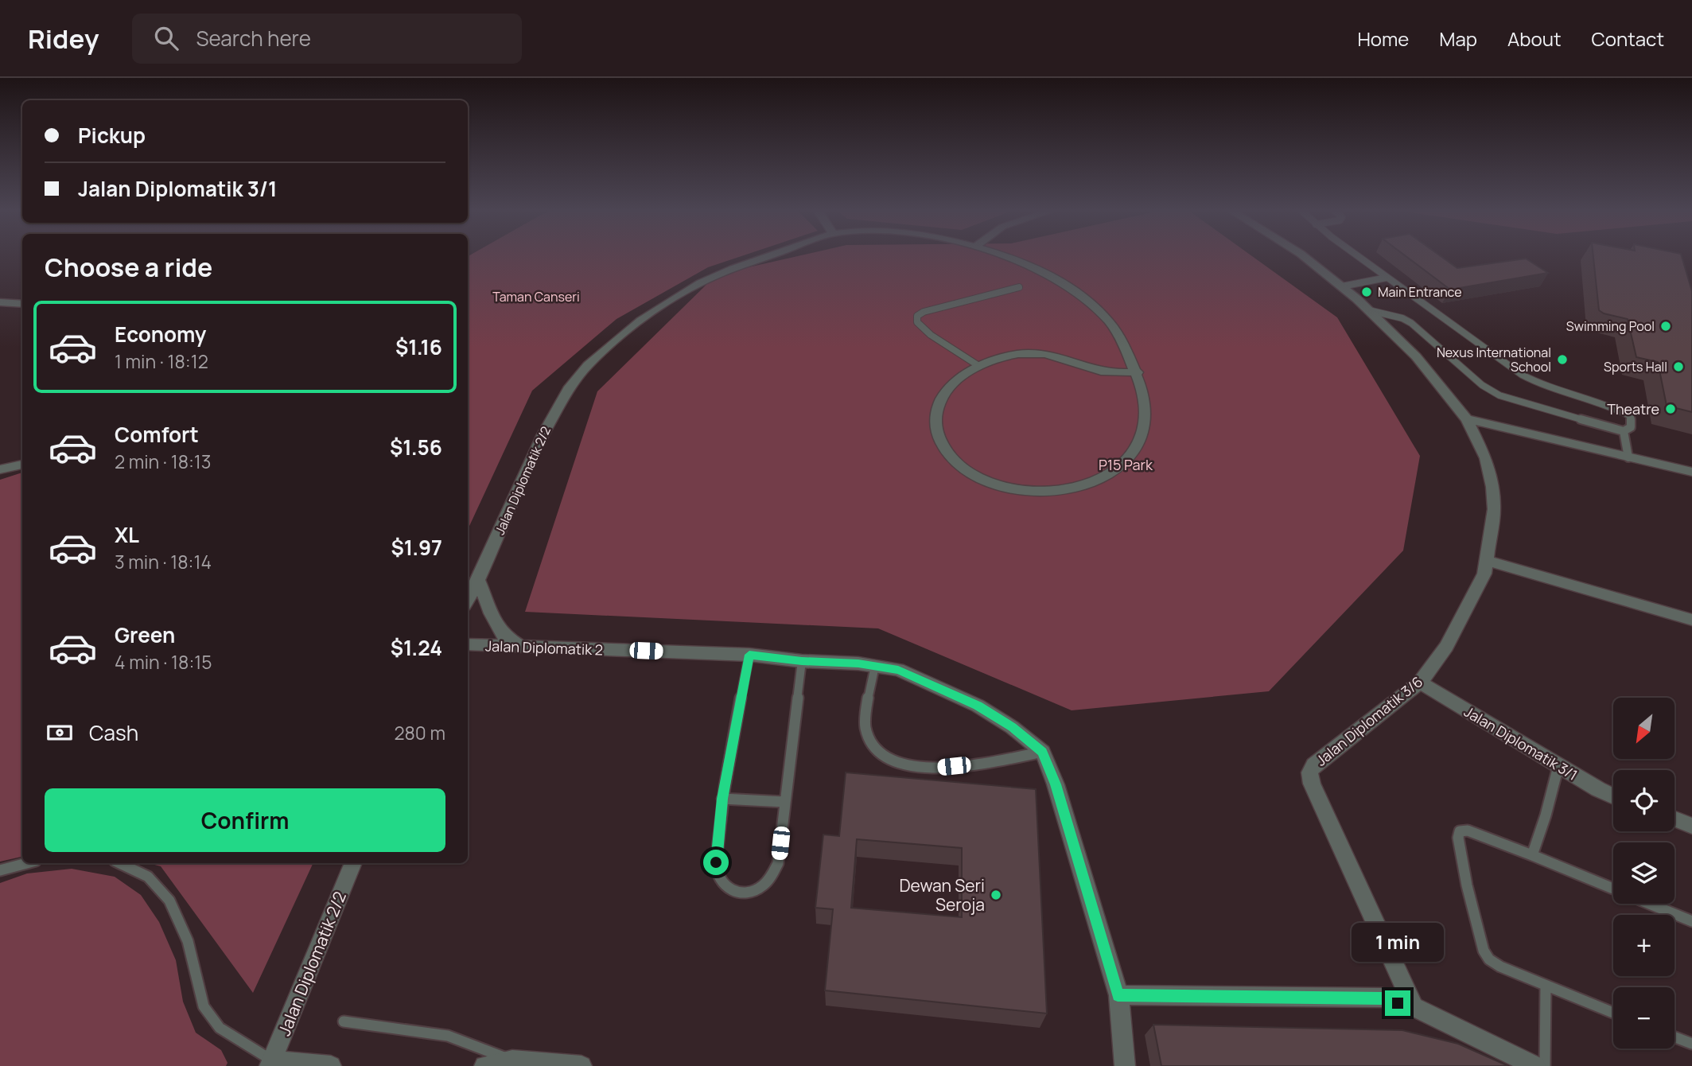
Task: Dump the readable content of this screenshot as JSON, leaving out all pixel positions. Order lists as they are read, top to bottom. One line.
{"streets":{"street":["Jalan Diplomatik 2/2","Jalan Diplomatik 2","Jalan Diplomatik 3/6","Jalan Diplomatik 3/1"]},"crossings":[["Jalan Diplomatik 3/6","Jalan Diplomatik 3/1"]],"parks":["Taman Canseri","P15 Park"],"places":["Main Entrance","Swimming Pool","Nexus International School","Sports Hall","Theatre","Dewan Seri Seroja"],"north":"bottom left","page":{"header":"Ridey","search":"Search here","nav":["Home","Map","About","Contact"],"banner":["Pickup","Jalan Diplomatik 3/1"],"heading":"Choose a ride","list":[{"name":"Economy","note":"1 min · 18:12","value":"$1.16"},{"name":"Comfort","note":"2 min · 18:13","value":"$1.56"},{"name":"XL","note":"3 min · 18:14","value":"$1.97"},{"name":"Green","note":"4 min · 18:15","value":"$1.24"}],"map_buttons":["+","−"],"pay":["Cash","280 m"],"buttons":"Confirm","bubble":"1 min"}}
